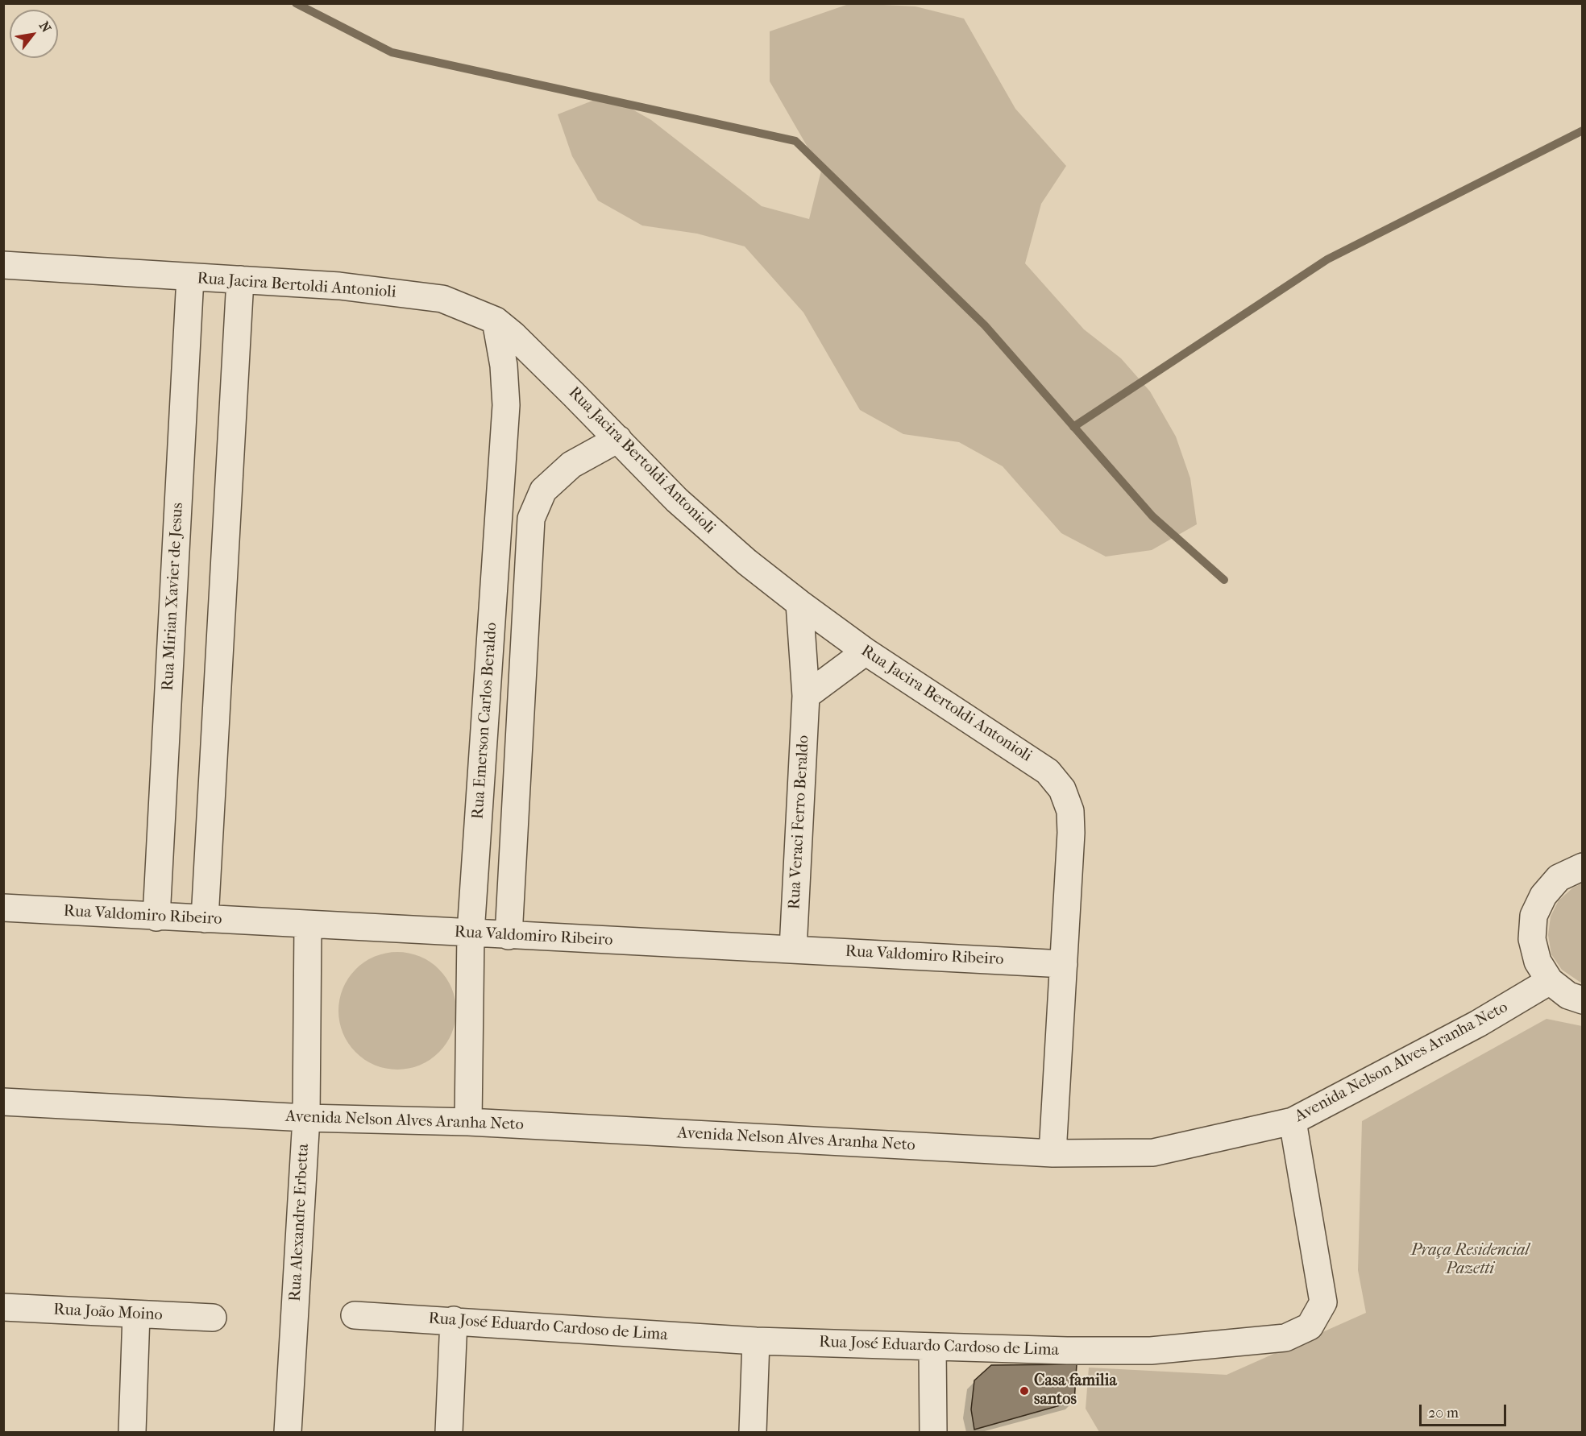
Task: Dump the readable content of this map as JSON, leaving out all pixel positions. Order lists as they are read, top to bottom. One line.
{"streets":{"street":["Rua Jacira Bertoldi Antonioli","Rua Mirian Xavier de Jesus","Rua Emerson Carlos Beraldo","Rua Veraci Ferro Beraldo","Rua Valdomiro Ribeiro","Avenida Nelson Alves Aranha Neto","Rua Alexandre Erbetta","Rua João Moino","Rua José Eduardo Cardoso de Lima"]},"crossings":[["Rua Jacira Bertoldi Antonioli","Rua Mirian Xavier de Jesus"],["Rua Jacira Bertoldi Antonioli","Rua Emerson Carlos Beraldo"],["Rua Jacira Bertoldi Antonioli","Rua Veraci Ferro Beraldo"],["Rua Jacira Bertoldi Antonioli","Rua Valdomiro Ribeiro"],["Rua Jacira Bertoldi Antonioli","Avenida Nelson Alves Aranha Neto"],["Rua Mirian Xavier de Jesus","Rua Valdomiro Ribeiro"],["Rua Emerson Carlos Beraldo","Rua Valdomiro Ribeiro"],["Rua Emerson Carlos Beraldo","Avenida Nelson Alves Aranha Neto"],["Rua Veraci Ferro Beraldo","Rua Valdomiro Ribeiro"],["Rua Valdomiro Ribeiro","Rua Alexandre Erbetta"],["Avenida Nelson Alves Aranha Neto","Rua Alexandre Erbetta"],["Avenida Nelson Alves Aranha Neto","Rua José Eduardo Cardoso de Lima"]],"parks":["Praça Residencial Pazetti"],"places":["Casa familia santos"],"scale_bar":"20 m","north":"top right"}
